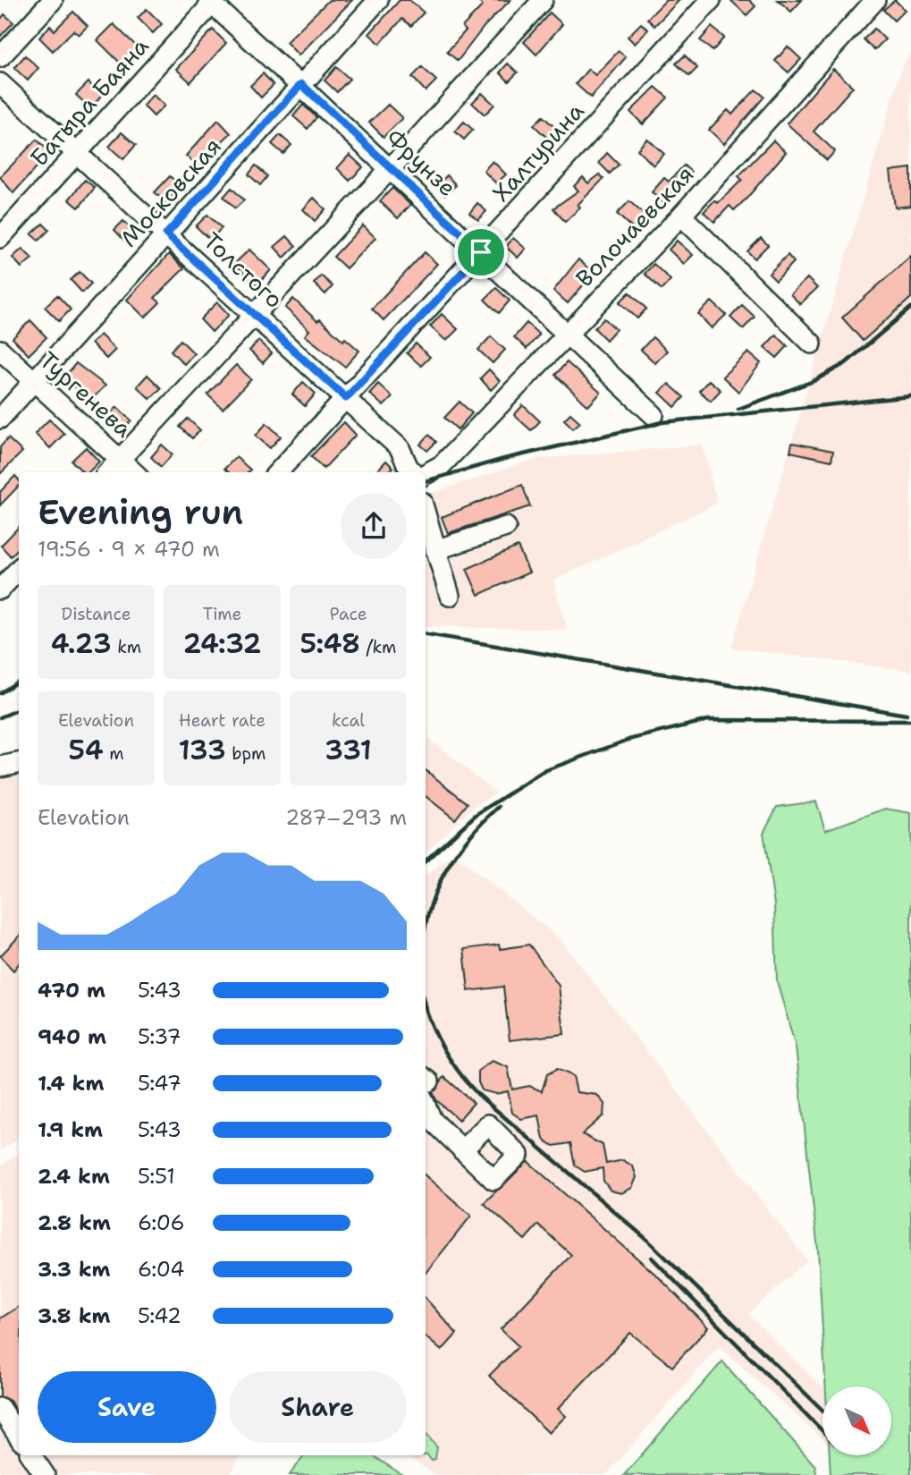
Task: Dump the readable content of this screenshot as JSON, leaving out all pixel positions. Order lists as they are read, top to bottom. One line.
{"streets":{"street":["Батыра Баяна","Халтурина","Фрунзе","Московская","Волочаевская","Толстого","Тургенева"]},"crossings":[["Батыра Баяна","Фрунзе"],["Батыра Баяна","Толстого"],["Халтурина","Фрунзе"],["Халтурина","Толстого"],["Фрунзе","Московская"],["Фрунзе","Волочаевская"],["Московская","Толстого"],["Московская","Тургенева"]],"north":"bottom right","page":{"heading":["Evening run","19:56 · 9 × 470 m"],"stats":[["Distance","4.23 km"],["Time","24:32"],["Pace","5:48 /km"],["Elevation","54 m"],["Heart rate","133 bpm"],["kcal","331"]],"chart":["Elevation","287–293 m"],"list":[{"name":"470 m","note":"5:43"},{"name":"940 m","note":"5:37"},{"name":"1.4 km","note":"5:47"},{"name":"1.9 km","note":"5:43"},{"name":"2.4 km","note":"5:51"},{"name":"2.8 km","note":"6:06"},{"name":"3.3 km","note":"6:04"},{"name":"3.8 km","note":"5:42"}],"buttons":["Save","Share"]}}
